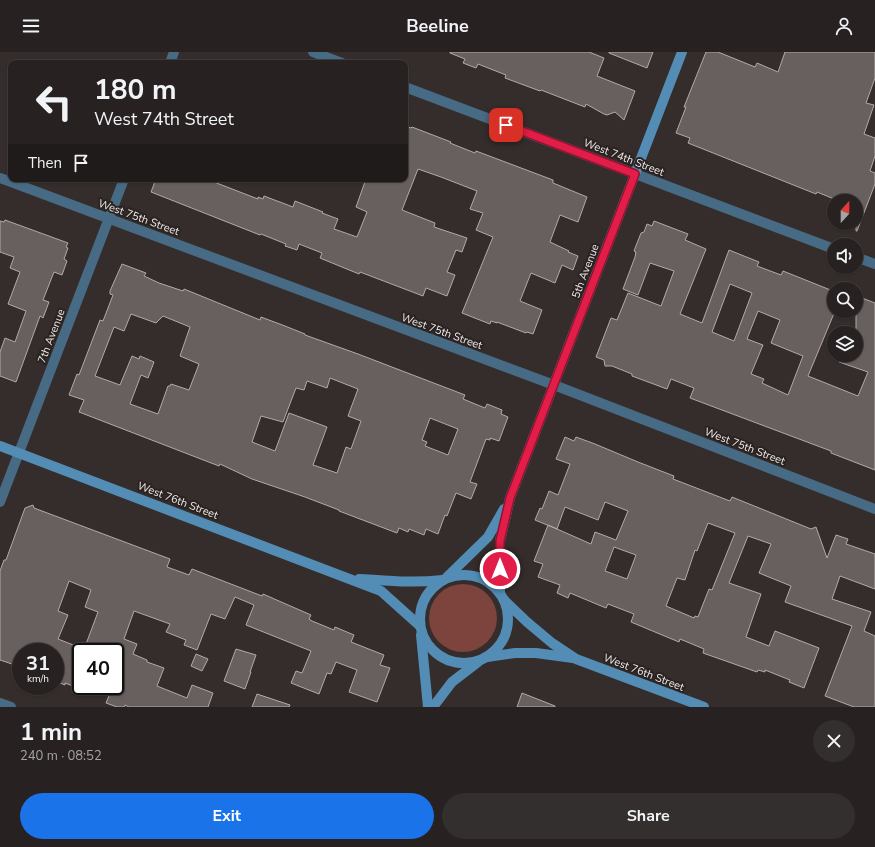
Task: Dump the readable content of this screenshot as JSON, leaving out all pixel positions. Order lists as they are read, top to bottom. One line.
{"streets":{"street":["West 74th Street","West 75th Street","5th Avenue","7th Avenue","West 76th Street"]},"crossings":[["West 74th Street","5th Avenue"],["West 75th Street","5th Avenue"],["West 75th Street","7th Avenue"],["5th Avenue","West 76th Street"],["7th Avenue","West 76th Street"]],"north":"top","page":{"header":"Beeline","turn":["180 m","West 74th Street"],"then":"Then","speed":"31 km/h","limit":"40","heading":["1 min","240 m · 08:52"],"buttons":["Exit","Share"]}}
